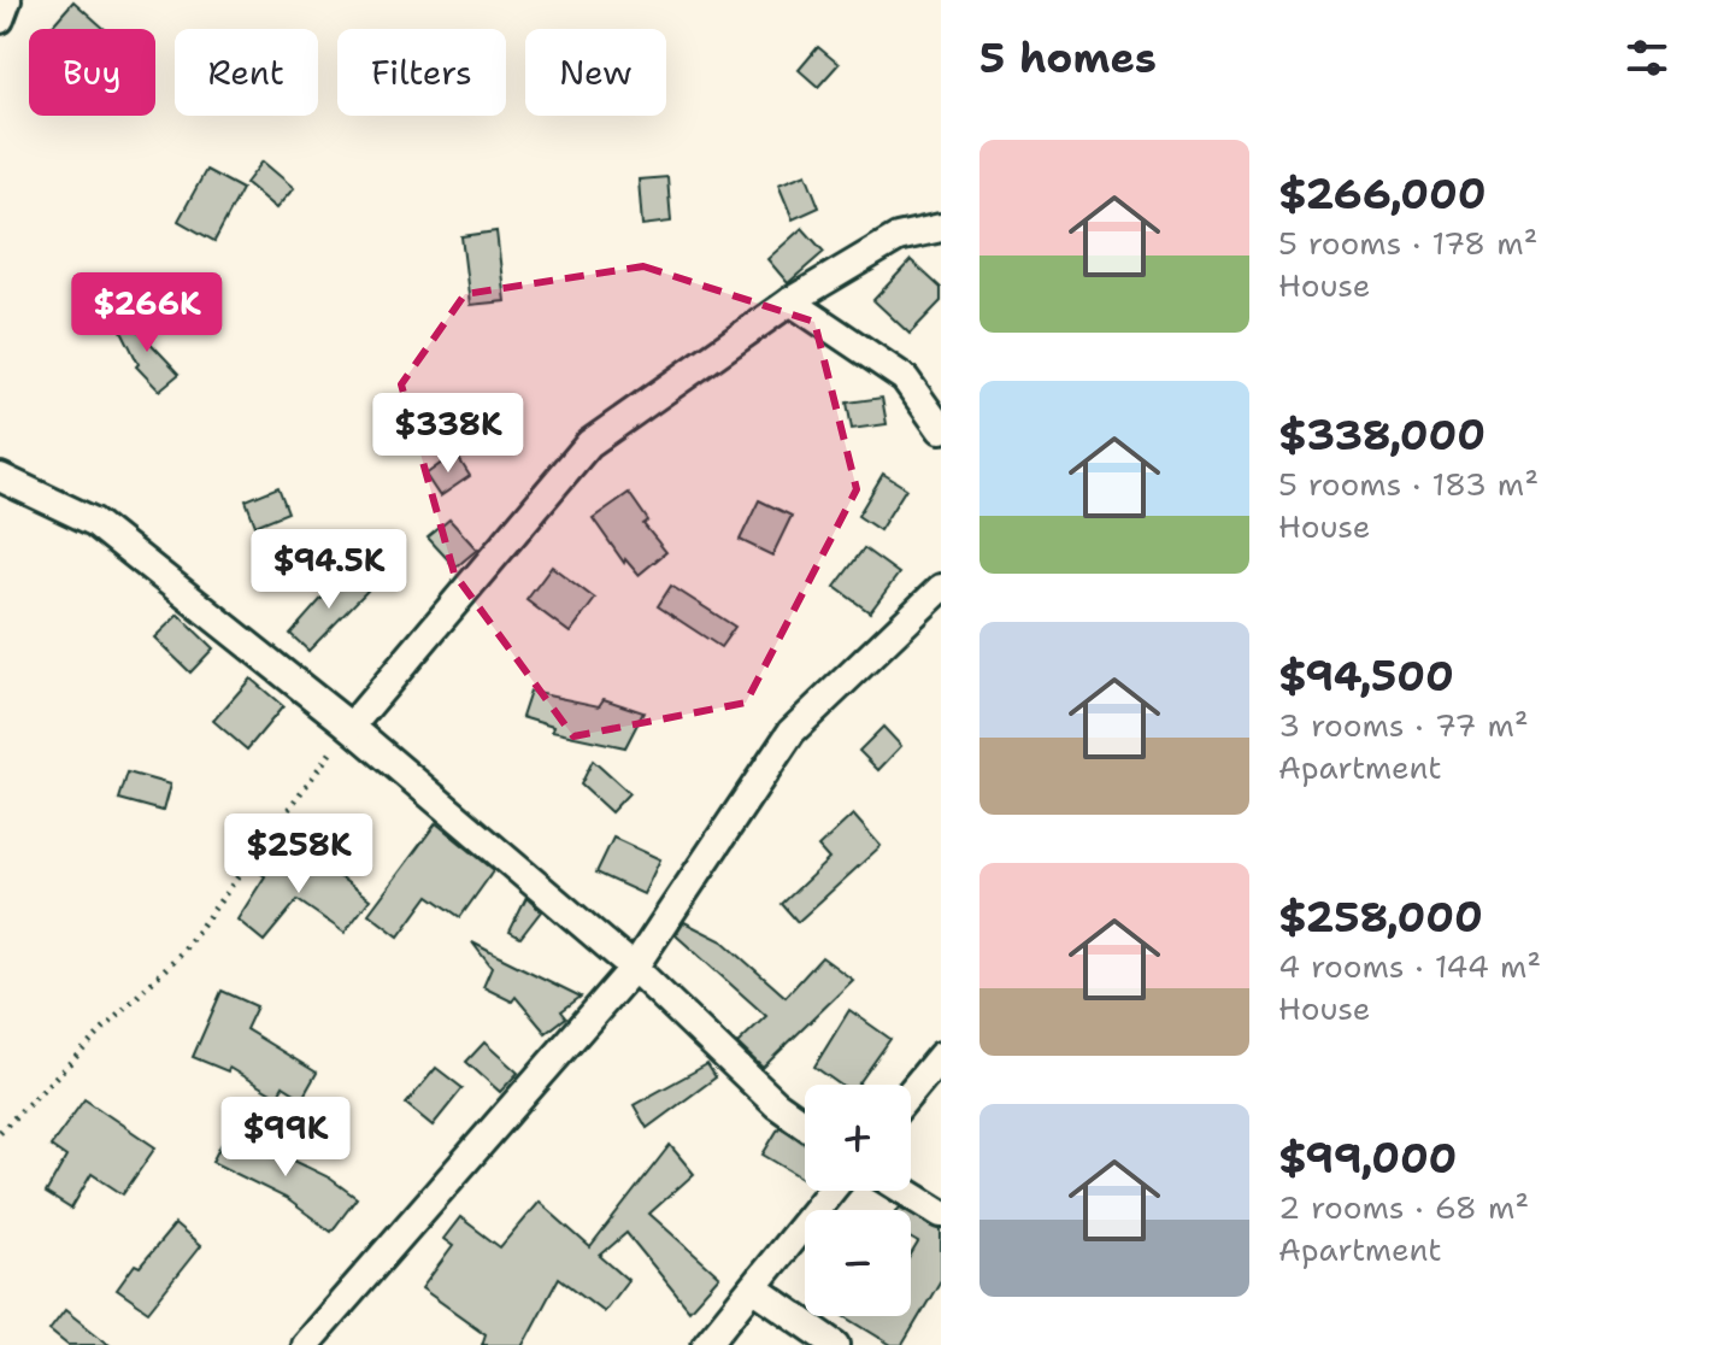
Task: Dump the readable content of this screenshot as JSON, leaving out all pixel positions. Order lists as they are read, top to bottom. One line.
{"page":{"heading":"5 homes","chip":["Buy","Rent","Filters","New"],"list":[{"name":"$266,000","note":"5 rooms · 178 m² · House"},{"name":"$338,000","note":"5 rooms · 183 m² · House"},{"name":"$94,500","note":"3 rooms · 77 m² · Apartment"},{"name":"$258,000","note":"4 rooms · 144 m² · House"},{"name":"$99,000","note":"2 rooms · 68 m² · Apartment"}],"price":["$266K","$338K","$94.5K","$258K","$99K"],"map_buttons":["+","−"]}}
